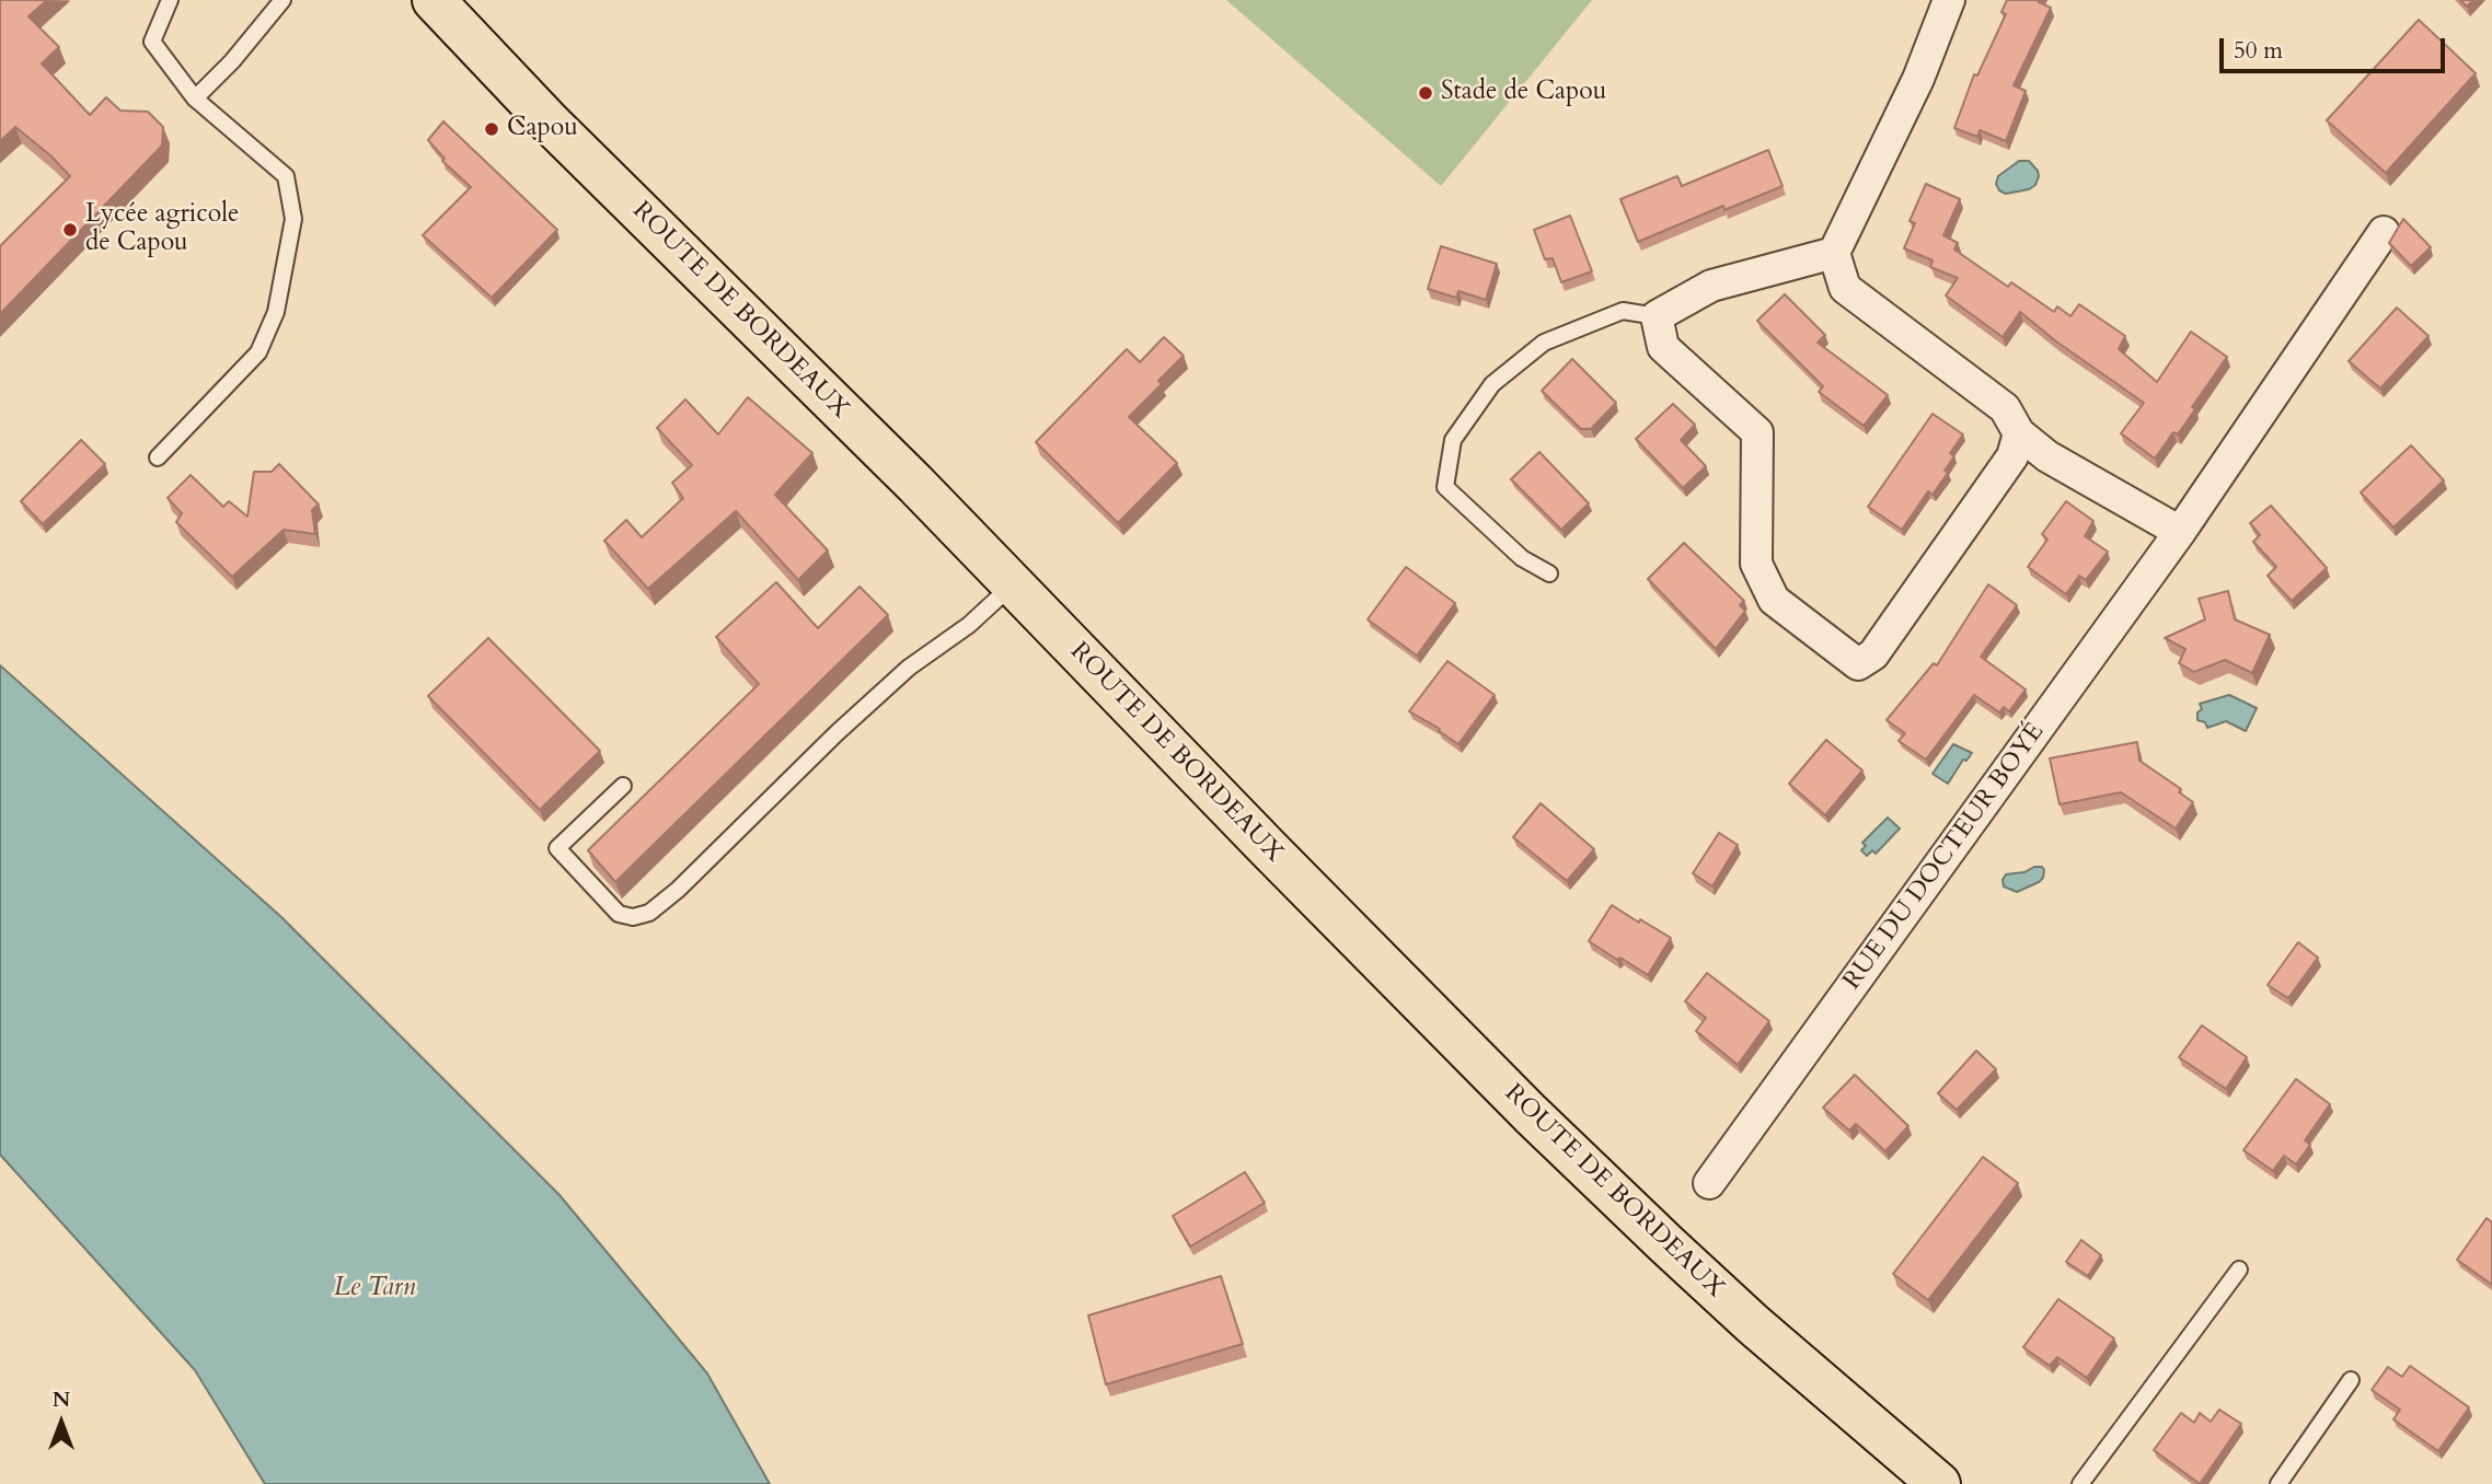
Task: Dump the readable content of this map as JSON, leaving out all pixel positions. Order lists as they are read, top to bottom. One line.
{"streets":{"main road":["ROUTE DE BORDEAUX"],"street":["RUE DU DOCTEUR BOYÉ"]},"water":["Le Tarn"],"places":["Stade de Capou","Capou","Lycée agricole de Capou"],"scale_bar":"50 m","north":"top"}
